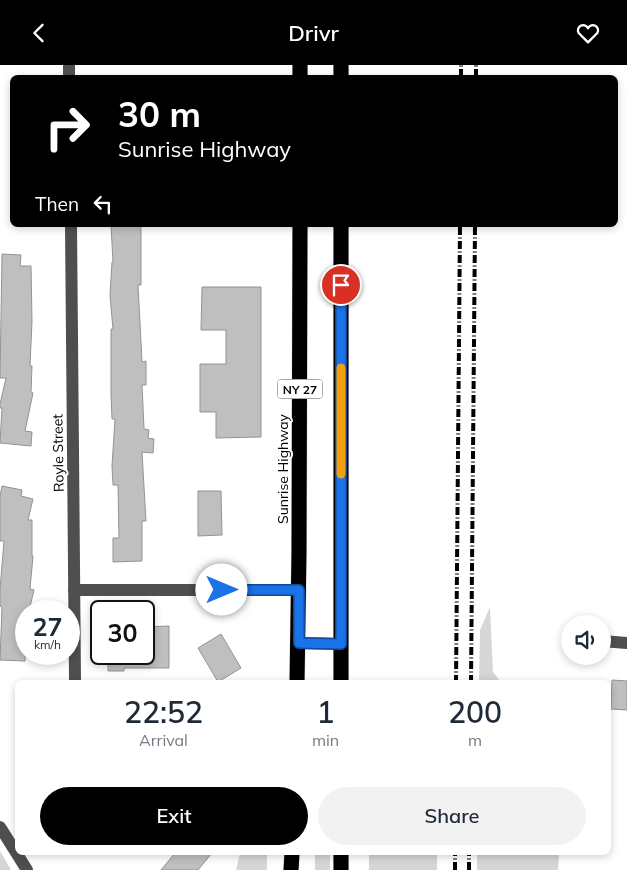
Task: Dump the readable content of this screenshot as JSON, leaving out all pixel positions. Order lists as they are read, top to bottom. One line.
{"streets":{"highway":["NY 27","Sunrise Highway"],"street":["Royle Street"]},"page":{"header":"Drivr","turn":["30 m","Sunrise Highway"],"then":"Then","speed":"27 km/h","limit":"30","eta":["22:52","Arrival","1","min","200","m"],"buttons":["Exit","Share"]}}
